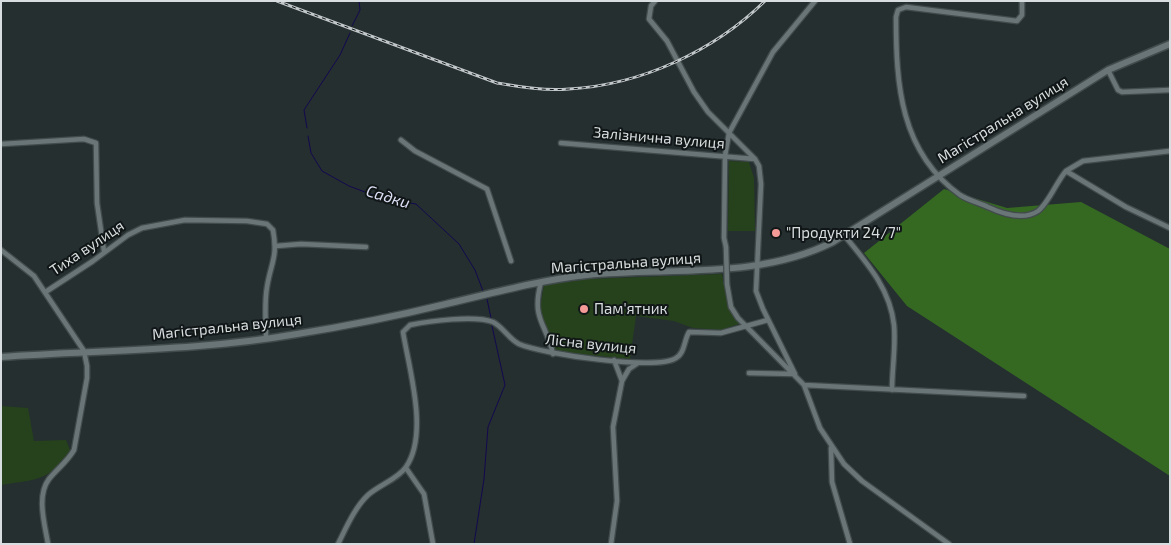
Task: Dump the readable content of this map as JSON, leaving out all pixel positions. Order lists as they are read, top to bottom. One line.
{"streets":{"main road":["Магістральна вулиця"],"street":["Залізнична вулиця","Тиха вулиця","Лісна вулиця"]},"water":["Садки"],"places":["\"Продукти 24/7\"","Пам'ятник"]}
